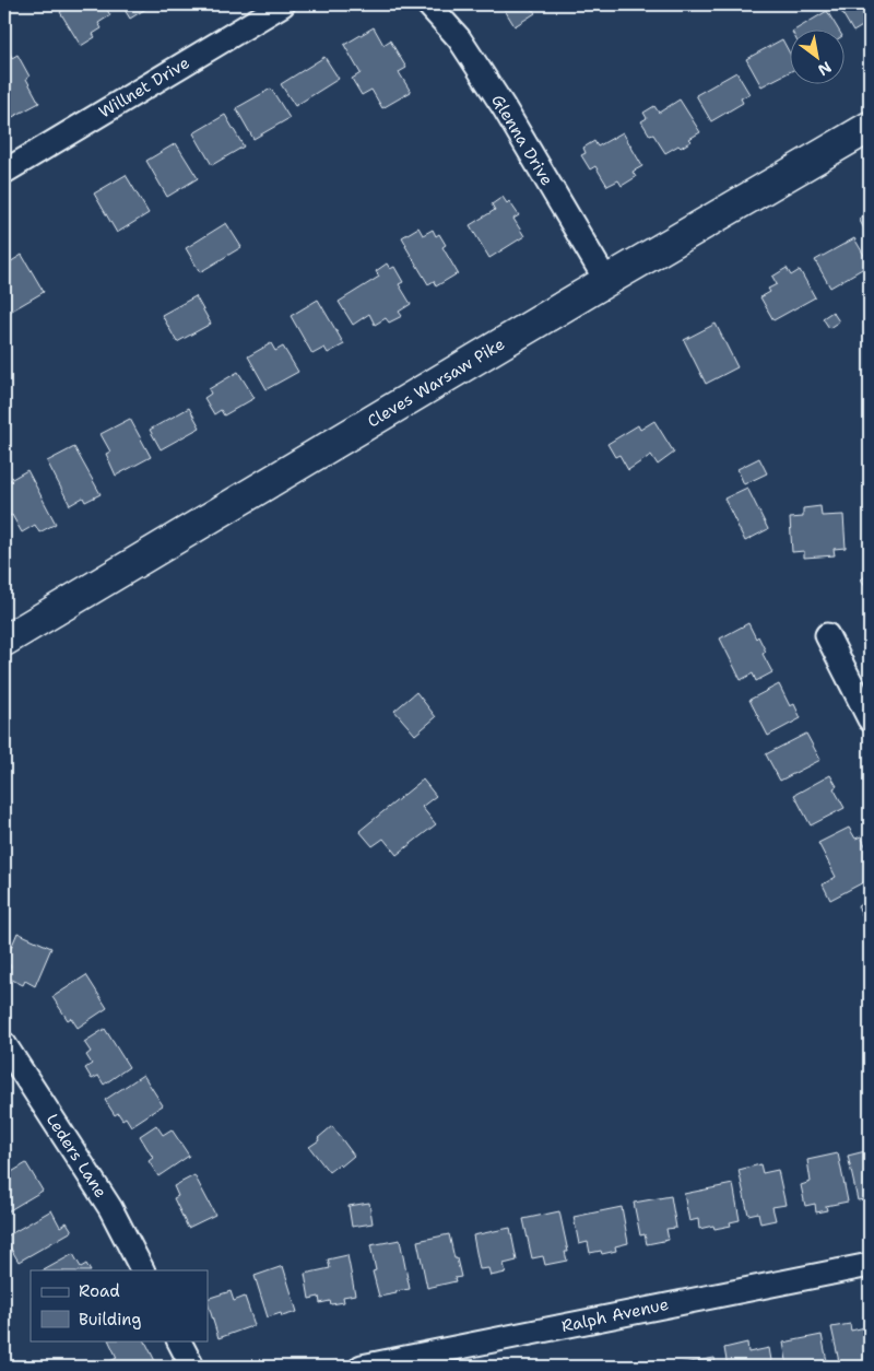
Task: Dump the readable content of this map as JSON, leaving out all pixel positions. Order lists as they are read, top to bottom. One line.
{"streets":{"street":["Willnet Drive","Glenna Drive","Cleves Warsaw Pike","Leders Lane","Ralph Avenue"]},"crossings":[["Glenna Drive","Cleves Warsaw Pike"]],"legend":["Road","Building"],"north":"bottom right"}
